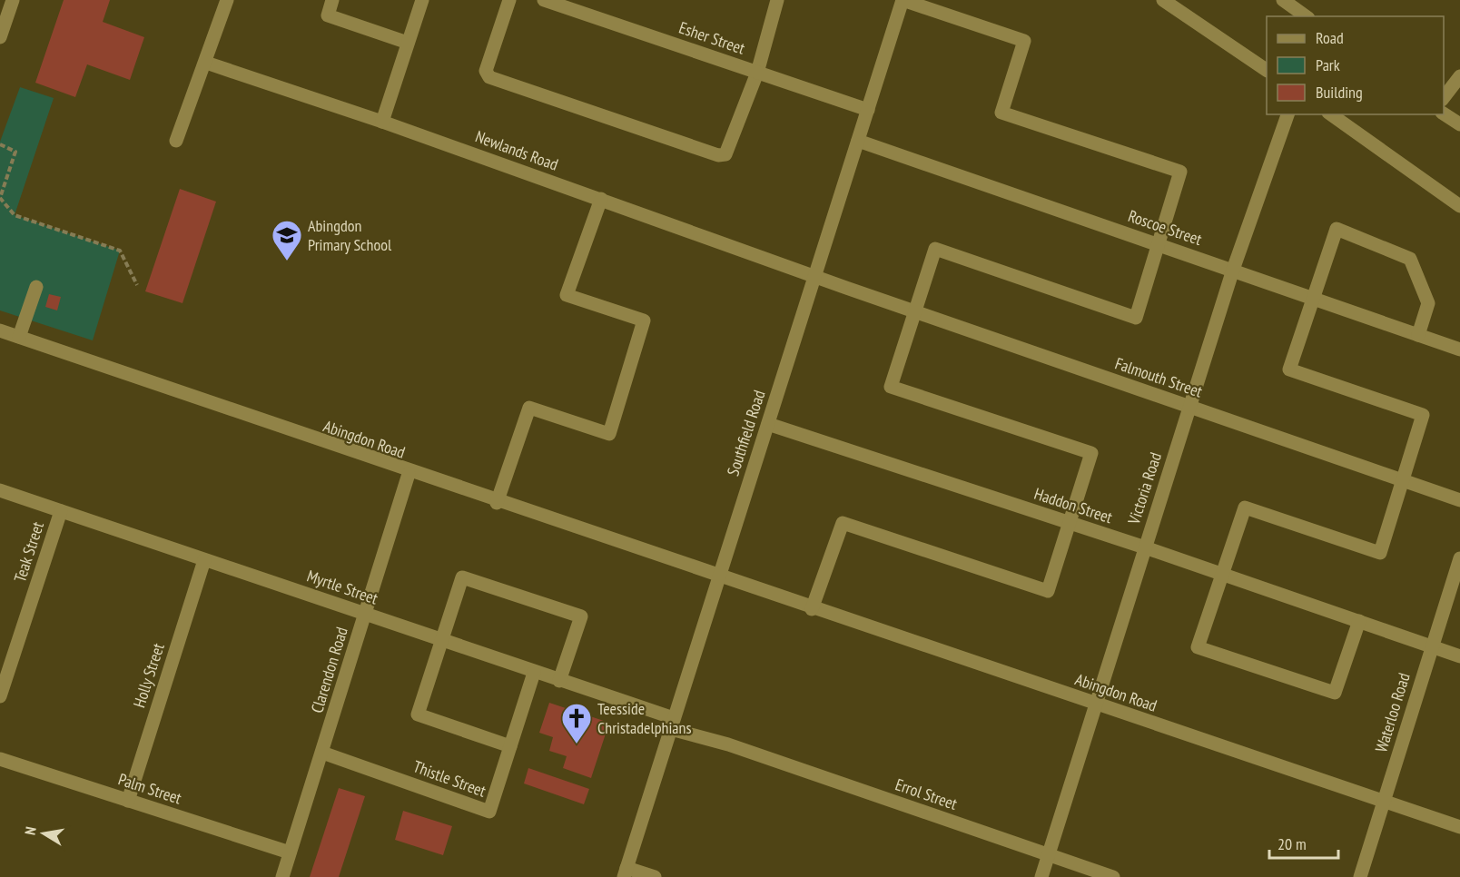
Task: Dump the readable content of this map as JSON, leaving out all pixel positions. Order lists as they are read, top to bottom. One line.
{"streets":{"street":["Esher Street","Newlands Road","Roscoe Street","Falmouth Street","Southfield Road","Abingdon Road","Victoria Road","Haddon Street","Teak Street","Myrtle Street","Clarendon Road","Holly Street","Waterloo Road","Thistle Street","Palm Street","Errol Street"]},"crossings":[["Esher Street","Southfield Road"],["Newlands Road","Falmouth Street"],["Newlands Road","Southfield Road"],["Roscoe Street","Southfield Road"],["Roscoe Street","Victoria Road"],["Falmouth Street","Victoria Road"],["Southfield Road","Abingdon Road"],["Southfield Road","Haddon Street"],["Southfield Road","Myrtle Street"],["Southfield Road","Errol Street"],["Abingdon Road","Victoria Road"],["Abingdon Road","Clarendon Road"],["Abingdon Road","Waterloo Road"],["Victoria Road","Haddon Street"],["Victoria Road","Errol Street"],["Haddon Street","Waterloo Road"],["Teak Street","Myrtle Street"],["Myrtle Street","Clarendon Road"],["Myrtle Street","Holly Street"],["Myrtle Street","Thistle Street"],["Myrtle Street","Errol Street"],["Clarendon Road","Thistle Street"],["Clarendon Road","Palm Street"],["Holly Street","Palm Street"]],"places":{"school or university":["Abingdon Primary School"],"church":["Teesside Christadelphians"]},"legend":["Road","Park","Building"],"scale_bar":"20 m","north":"left"}
